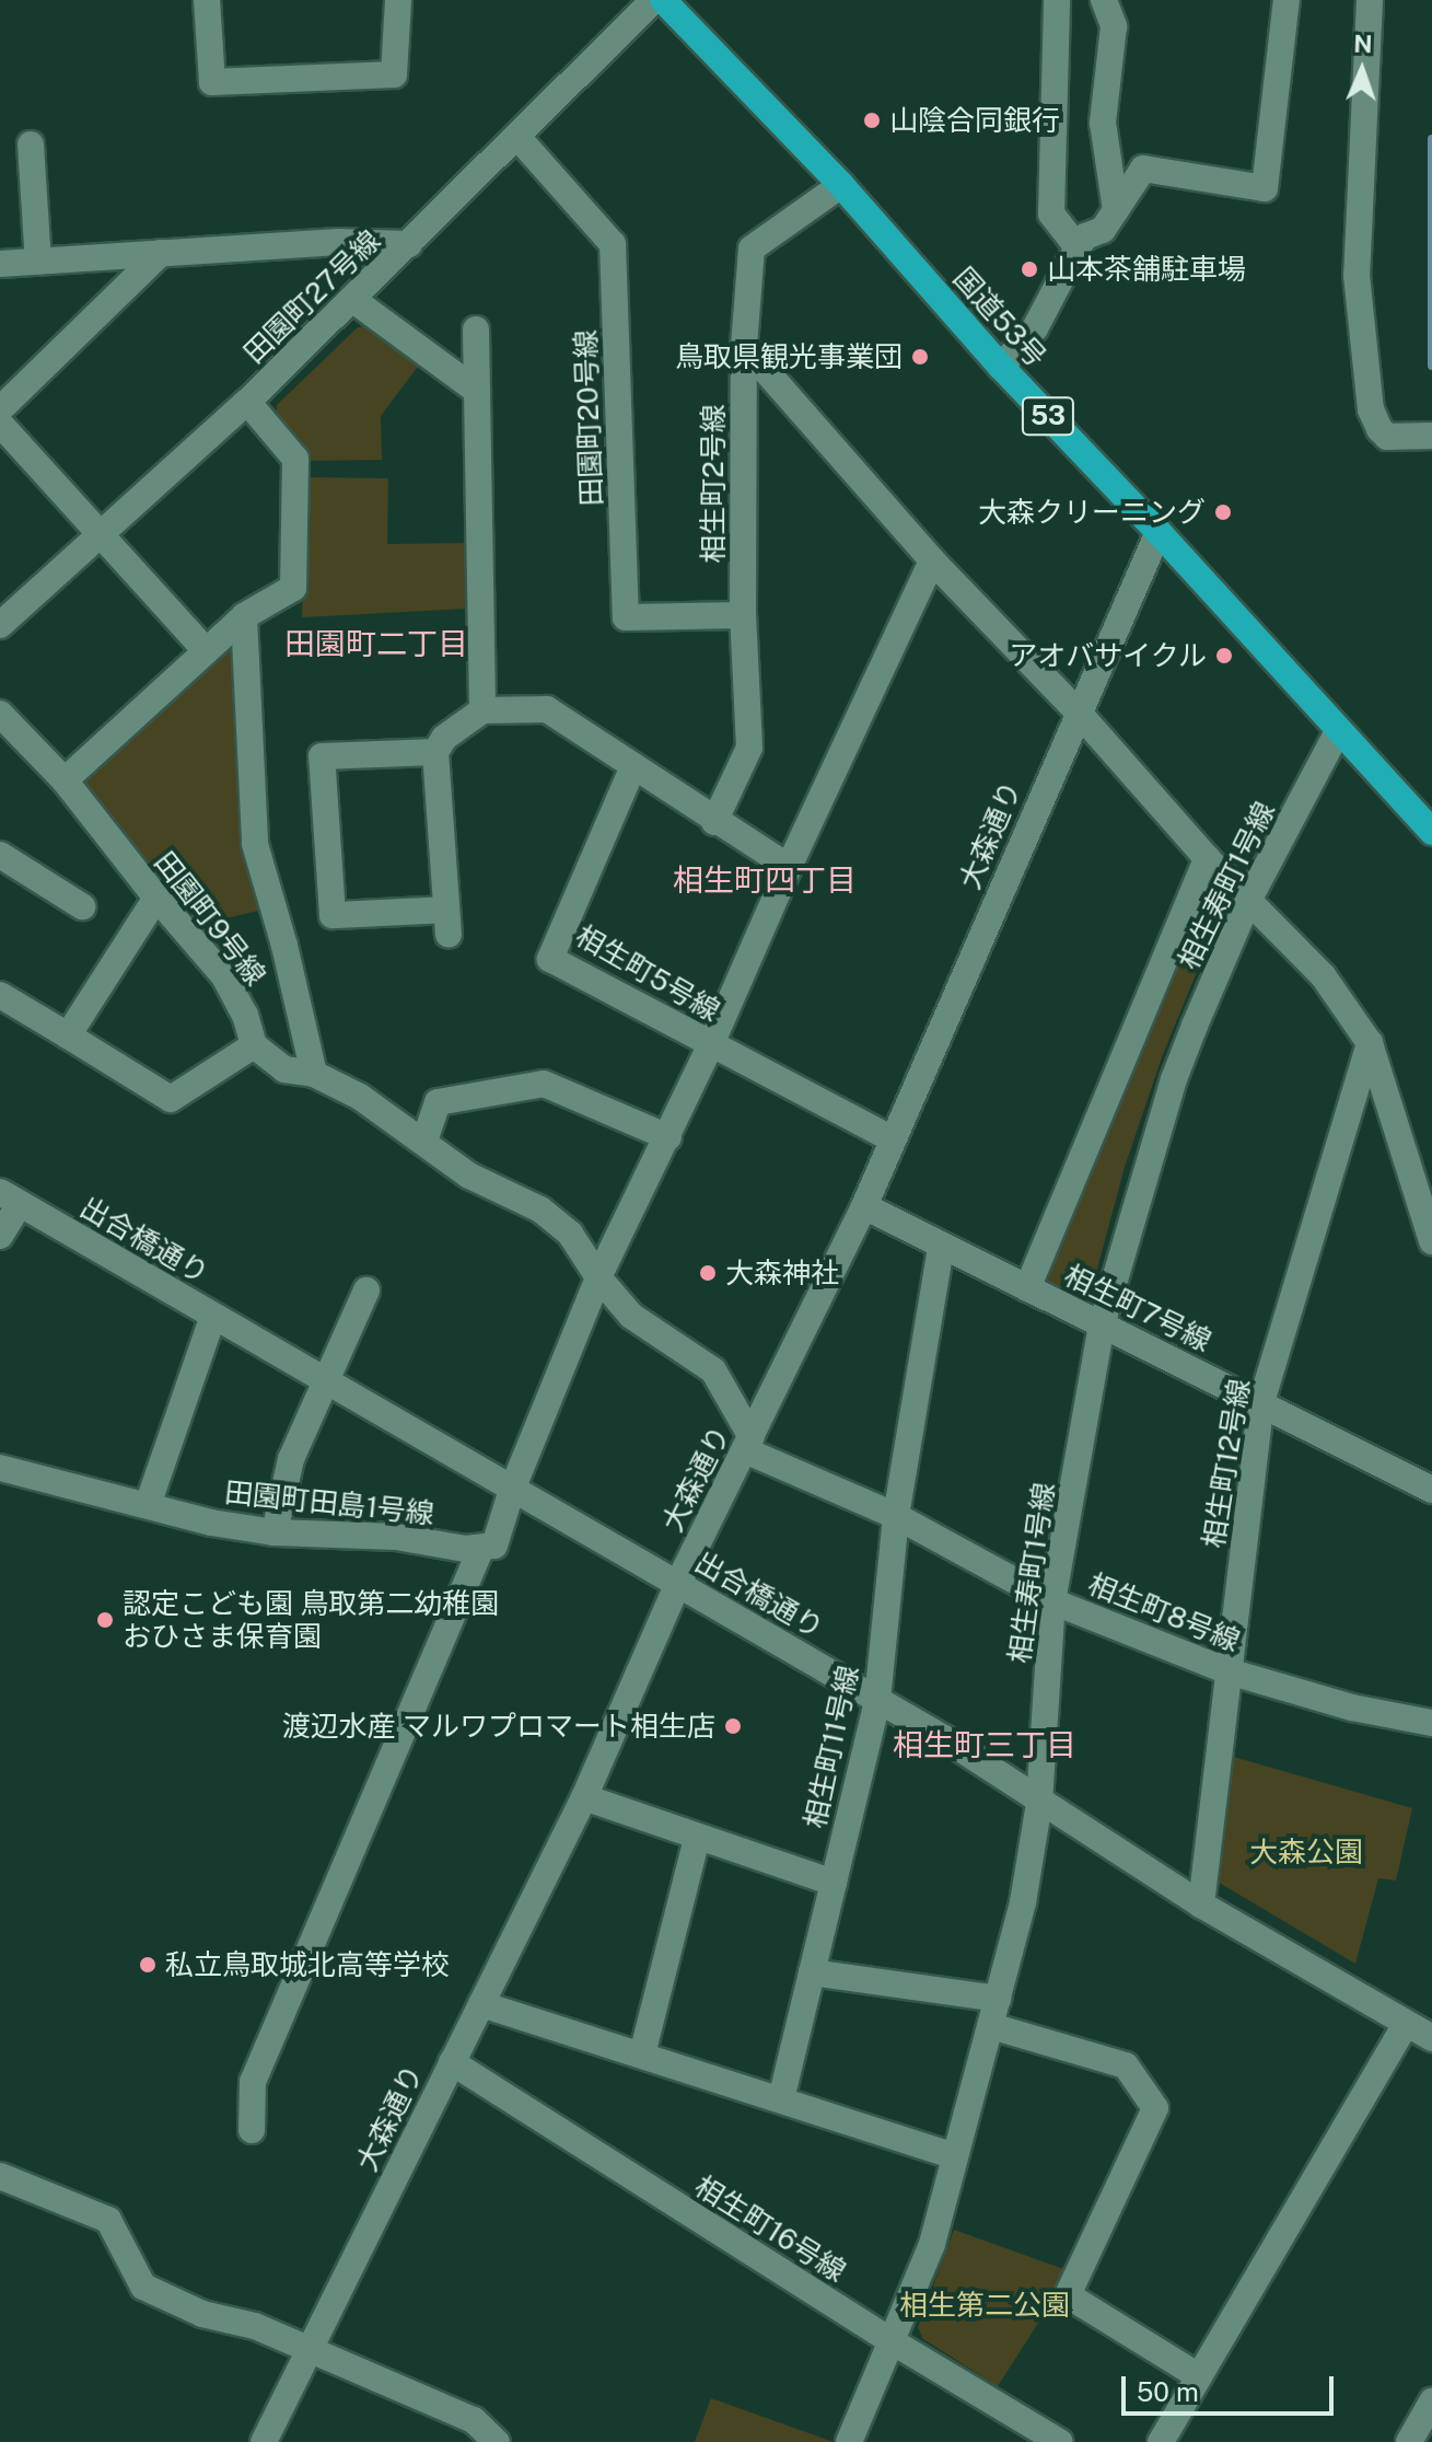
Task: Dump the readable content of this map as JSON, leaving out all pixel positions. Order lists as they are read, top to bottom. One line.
{"streets":{"highway":["国道53号","53"],"street":["田園町27号線","田園町20号線","相生町2号線","大森通り","相生寿町1号線","田園町9号線","相生町5号線","出合橋通り","相生町7号線","相生町12号線","田園町田島1号線","相生町8号線","相生町11号線","相生町16号線"]},"crossings":[["田園町27号線","田園町20号線"],["国道53号","相生町2号線"],["国道53号","大森通り"],["国道53号","相生寿町1号線"],["田園町20号線","相生町2号線"],["大森通り","相生町5号線"],["大森通り","出合橋通り"],["大森通り","相生町7号線"],["大森通り","相生町8号線"],["大森通り","相生町16号線"],["相生寿町1号線","出合橋通り"],["相生寿町1号線","相生町7号線"],["相生寿町1号線","相生町8号線"],["相生寿町1号線","相生町16号線"],["出合橋通り","相生町12号線"],["出合橋通り","相生町11号線"],["相生町7号線","相生町12号線"],["相生町7号線","相生町11号線"],["相生町12号線","相生町8号線"],["相生町8号線","相生町11号線"]],"districts":["田園町二丁目","相生町四丁目","相生町三丁目"],"parks":["大森公園","相生第二公園"],"places":["山陰合同銀行","山本茶舗駐車場","鳥取県観光事業団","大森クリーニング","アオバサイクル","大森神社","認定こども園 鳥取第二幼稚園 おひさま保育園","渡辺水産 マルワプロマート相生店","私立鳥取城北高等学校"],"scale_bar":"50 m","north":"top"}
